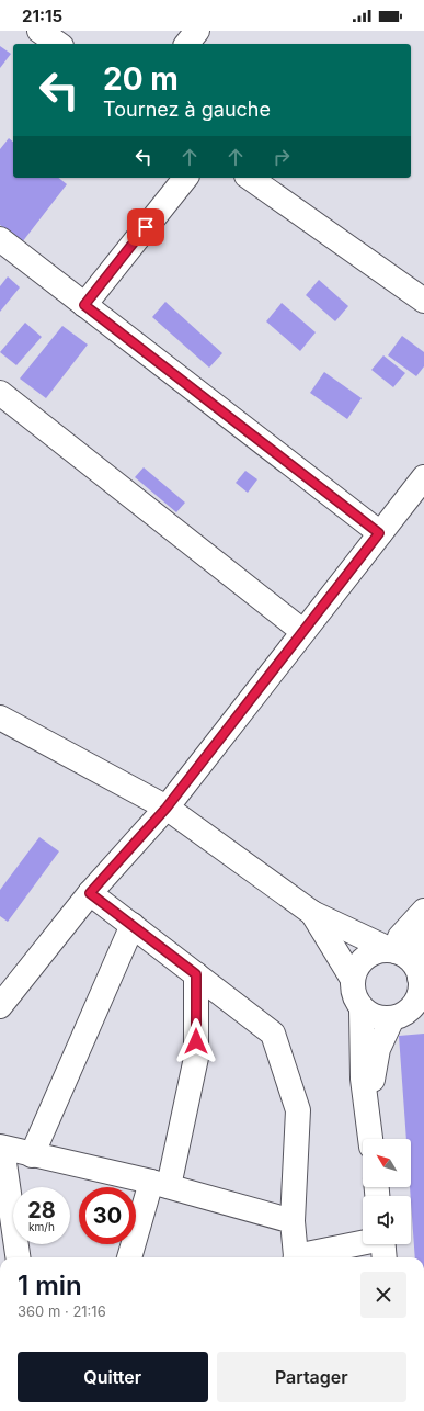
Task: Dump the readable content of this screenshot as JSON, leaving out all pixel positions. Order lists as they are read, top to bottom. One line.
{"north":"top left","page":{"status":"21:15","turn":["20 m","Tournez à gauche"],"speed":"28 km/h","limit":"30","heading":["1 min","360 m · 21:16"],"buttons":["Quitter","Partager"]}}
